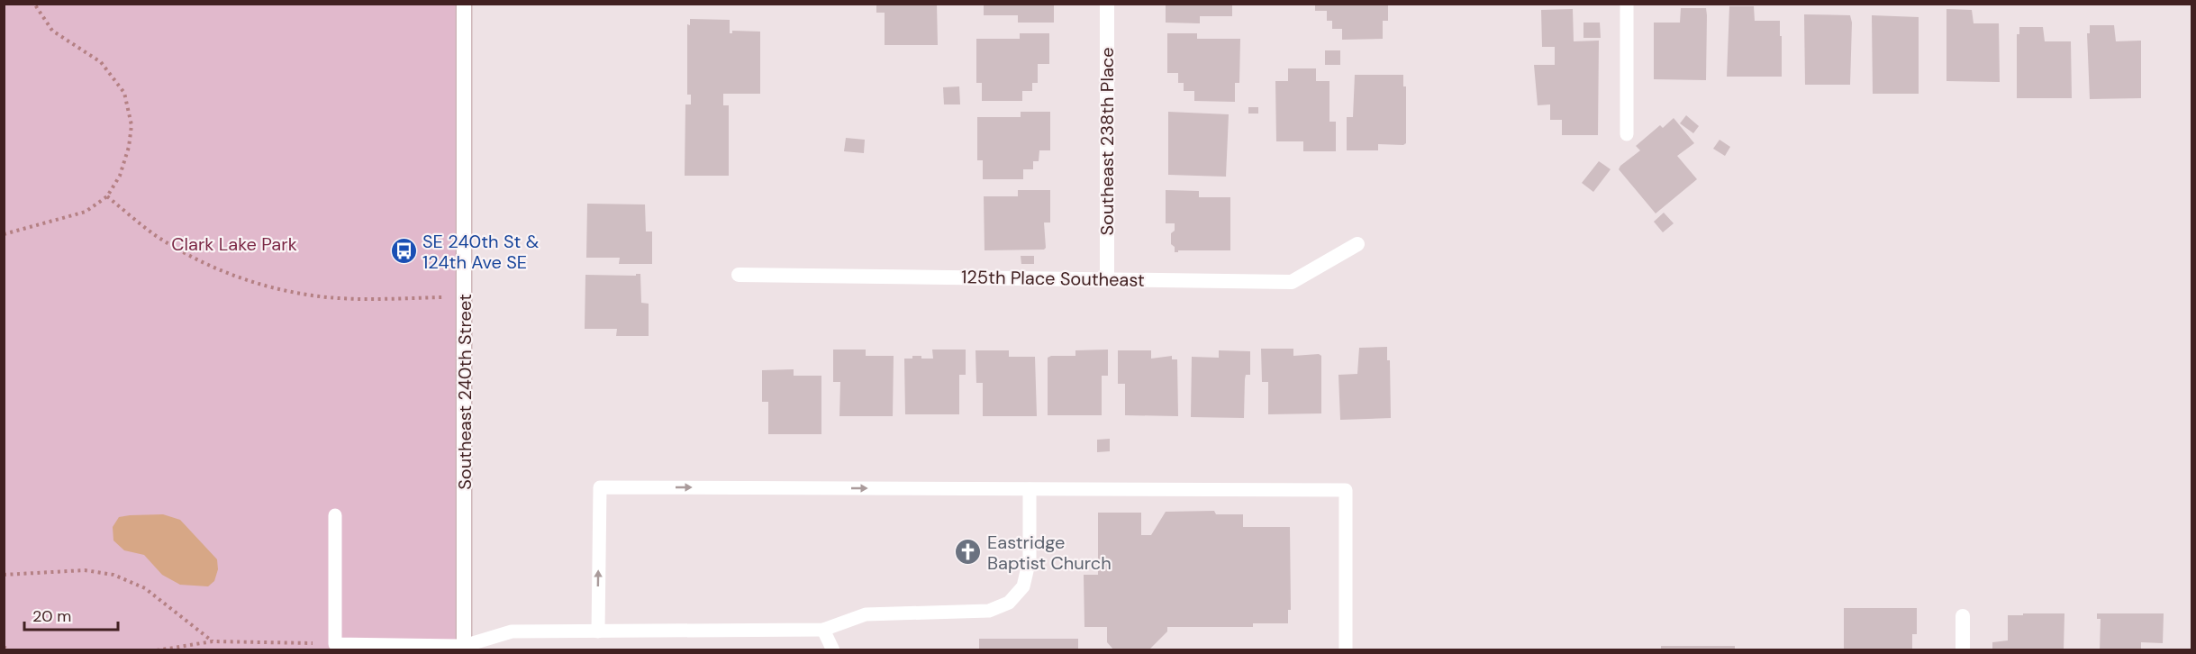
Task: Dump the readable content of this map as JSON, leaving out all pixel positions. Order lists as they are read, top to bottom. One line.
{"streets":{"street":["Southeast 238th Place","125th Place Southeast","Southeast 240th Street"]},"crossings":[["Southeast 238th Place","125th Place Southeast"]],"parks":["Clark Lake Park"],"places":{"bus stop":["SE 240th St & 124th Ave SE"],"church":["Eastridge Baptist Church"]},"scale_bar":"20 m"}
